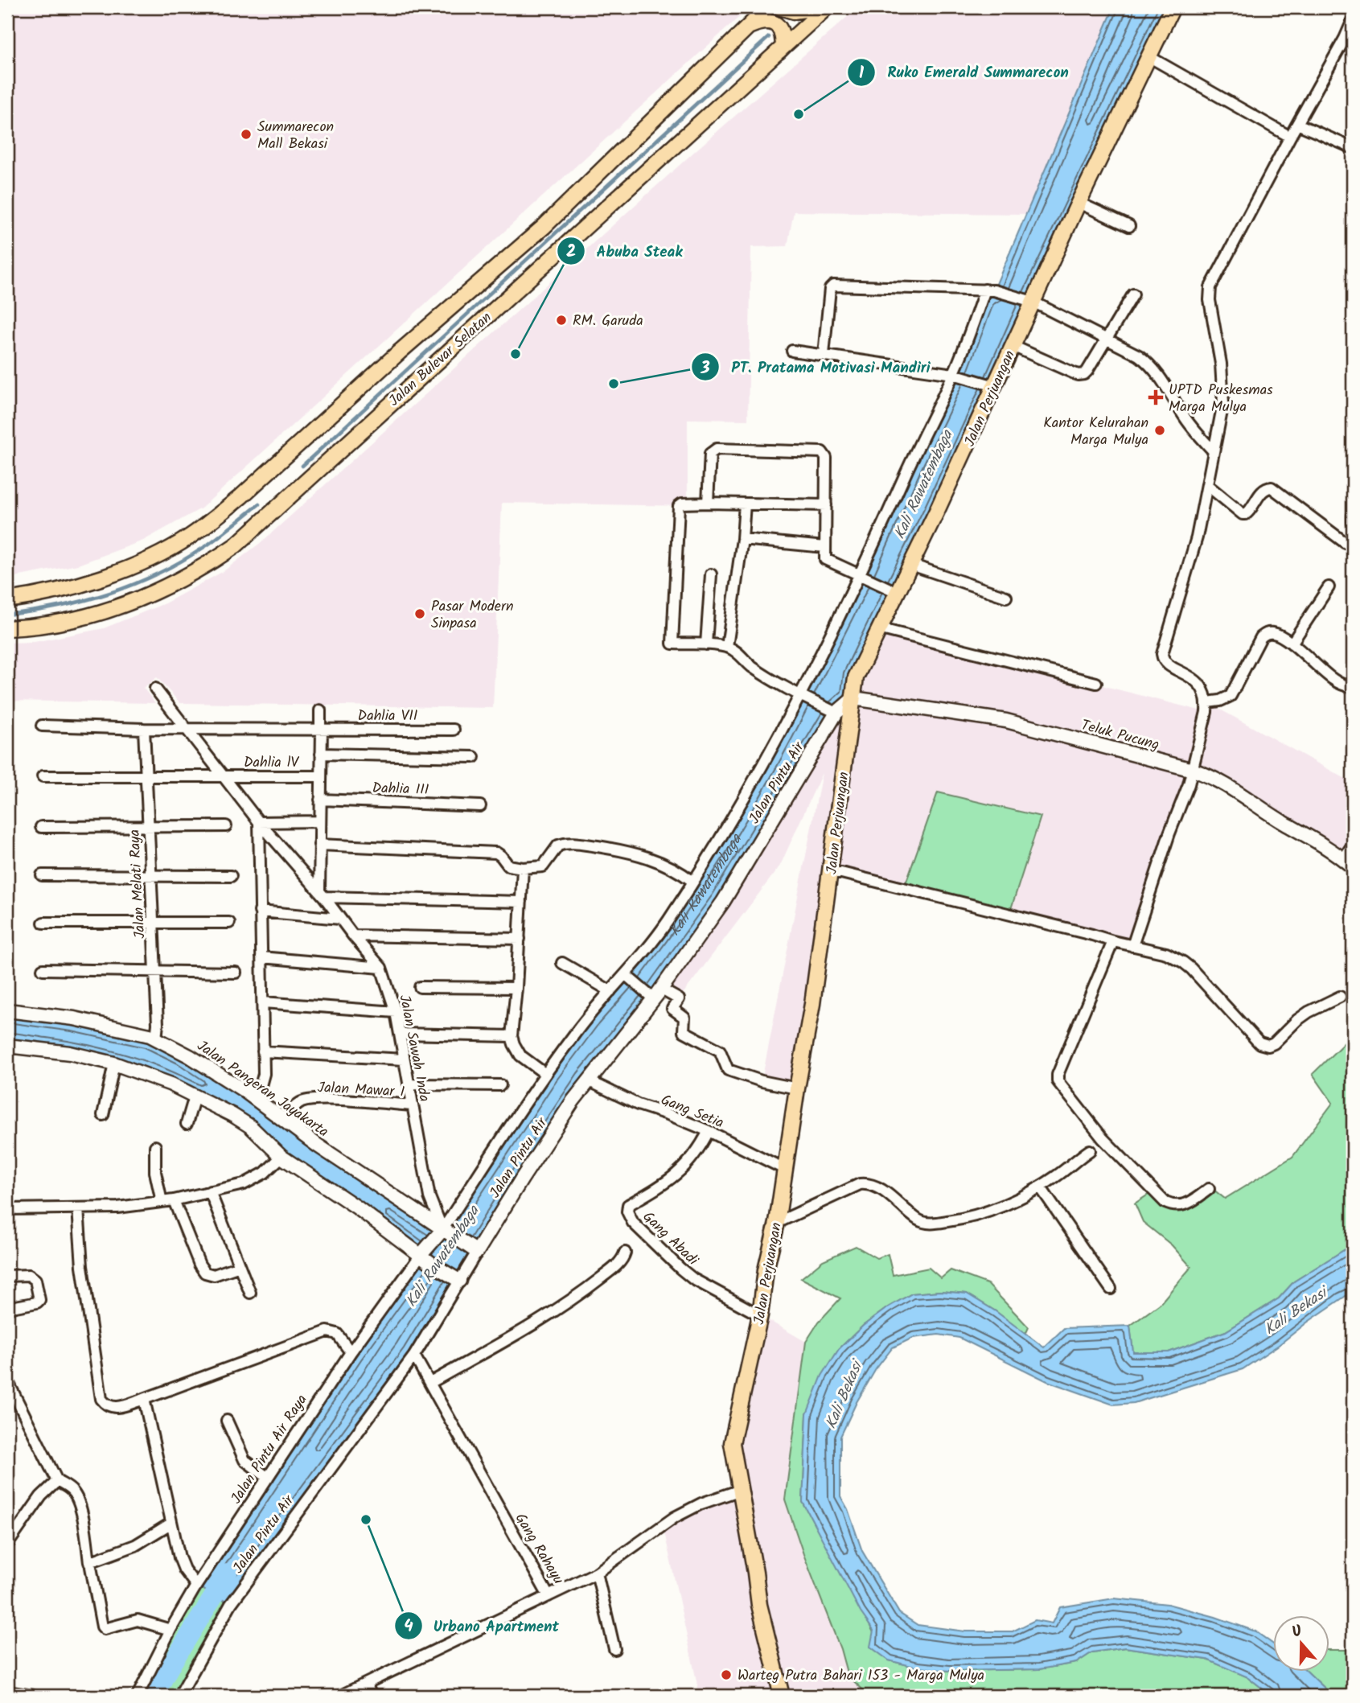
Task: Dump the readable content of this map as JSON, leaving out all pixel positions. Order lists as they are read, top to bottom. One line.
{"streets":{"main road":["Jalan Bulevar Selatan","Jalan Perjuangan"],"street":["Dahlia VII","Teluk Pucung","Dahlia lV","Jalan Pintu Air","Dahlia III","Jalan Melati Raya","Jalan Sawah Inda","Jalan Pangeran Jayakarta","Jalan Mawar I","Gang Setia","Gang Abadi","Jalan Pintu Air Raya","Gang Rahayu"]},"crossings":[["Jalan Perjuangan","Teluk Pucung"],["Jalan Perjuangan","Jalan Pintu Air"],["Jalan Perjuangan","Gang Setia"],["Jalan Perjuangan","Gang Abadi"],["Jalan Perjuangan","Gang Rahayu"],["Dahlia VII","Jalan Melati Raya"],["Dahlia VII","Jalan Sawah Inda"],["Teluk Pucung","Jalan Pintu Air"],["Dahlia lV","Jalan Melati Raya"],["Dahlia lV","Jalan Sawah Inda"],["Jalan Pintu Air","Jalan Pangeran Jayakarta"],["Jalan Pintu Air","Gang Setia"],["Jalan Pintu Air","Gang Rahayu"],["Jalan Melati Raya","Jalan Pangeran Jayakarta"],["Jalan Sawah Inda","Jalan Pangeran Jayakarta"],["Jalan Sawah Inda","Jalan Mawar I"],["Jalan Sawah Inda","Jalan Pintu Air Raya"],["Jalan Pangeran Jayakarta","Jalan Mawar I"],["Jalan Pangeran Jayakarta","Jalan Pintu Air Raya"],["Gang Setia","Gang Abadi"]],"water":["Kali Rawatembaga","Kali Bekasi"],"places":{"other":["Ruko Emerald Summarecon","Summarecon Mall Bekasi","RM. Garuda","Abuba Steak","PT. Pratama Motivasi Mandiri","Kantor Kelurahan Marga Mulya","Pasar Modern Sinpasa","Urbano Apartment","Warteg Putra Bahari 153 - Marga Mulya"],"health":["UPTD Puskesmas Marga Mulya"]},"north":"top"}
